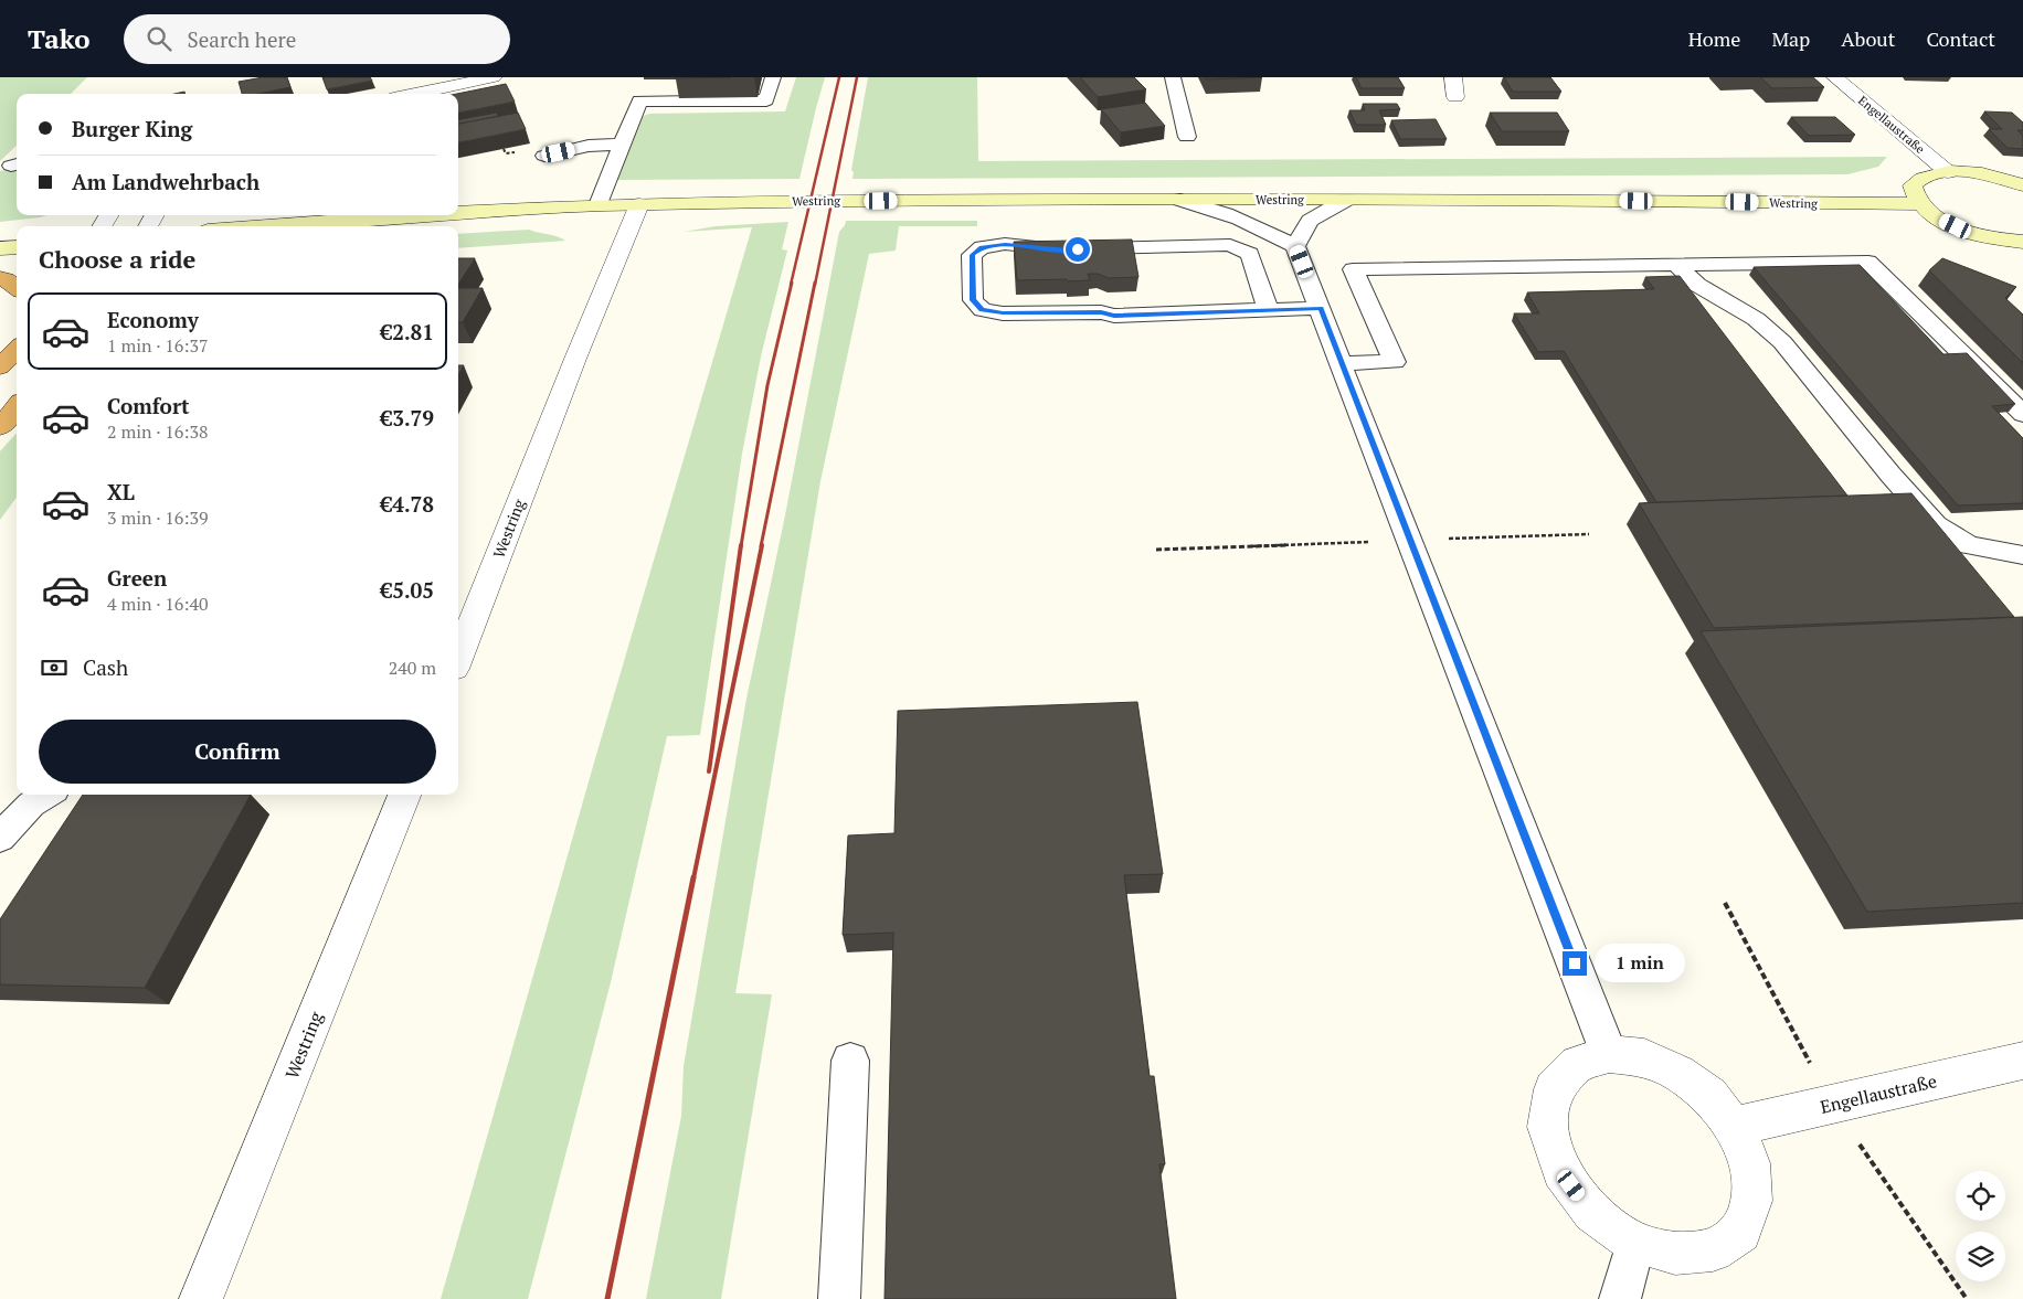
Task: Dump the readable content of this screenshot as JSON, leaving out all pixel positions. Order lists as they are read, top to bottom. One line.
{"streets":{"main road":["Westring"],"street":["Engellaustraße"]},"page":{"header":"Tako","search":"Search here","nav":["Home","Map","About","Contact"],"banner":["Burger King","Am Landwehrbach"],"heading":"Choose a ride","list":[{"name":"Economy","note":"1 min · 16:37","value":"€2.81"},{"name":"Comfort","note":"2 min · 16:38","value":"€3.79"},{"name":"XL","note":"3 min · 16:39","value":"€4.78"},{"name":"Green","note":"4 min · 16:40","value":"€5.05"}],"pay":["Cash","240 m"],"buttons":"Confirm","bubble":"1 min"}}
